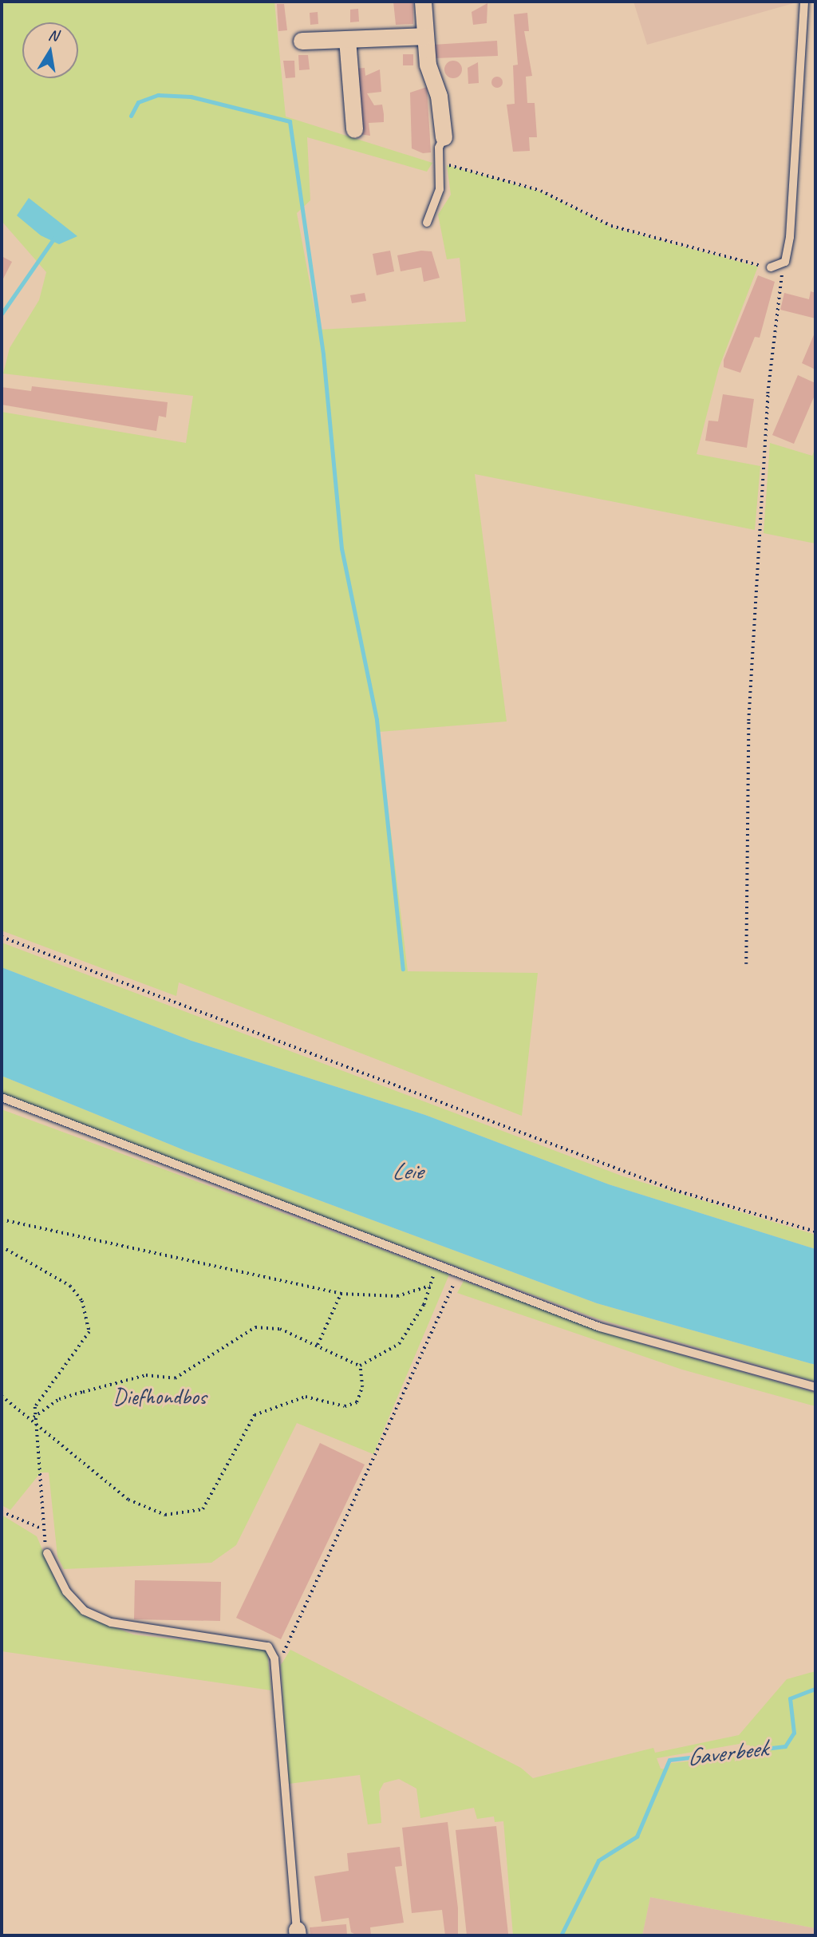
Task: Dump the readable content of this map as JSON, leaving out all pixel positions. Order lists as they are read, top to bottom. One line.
{"water":["Leie","Gaverbeek"],"parks":["Diefhondbos"],"north":"top"}
